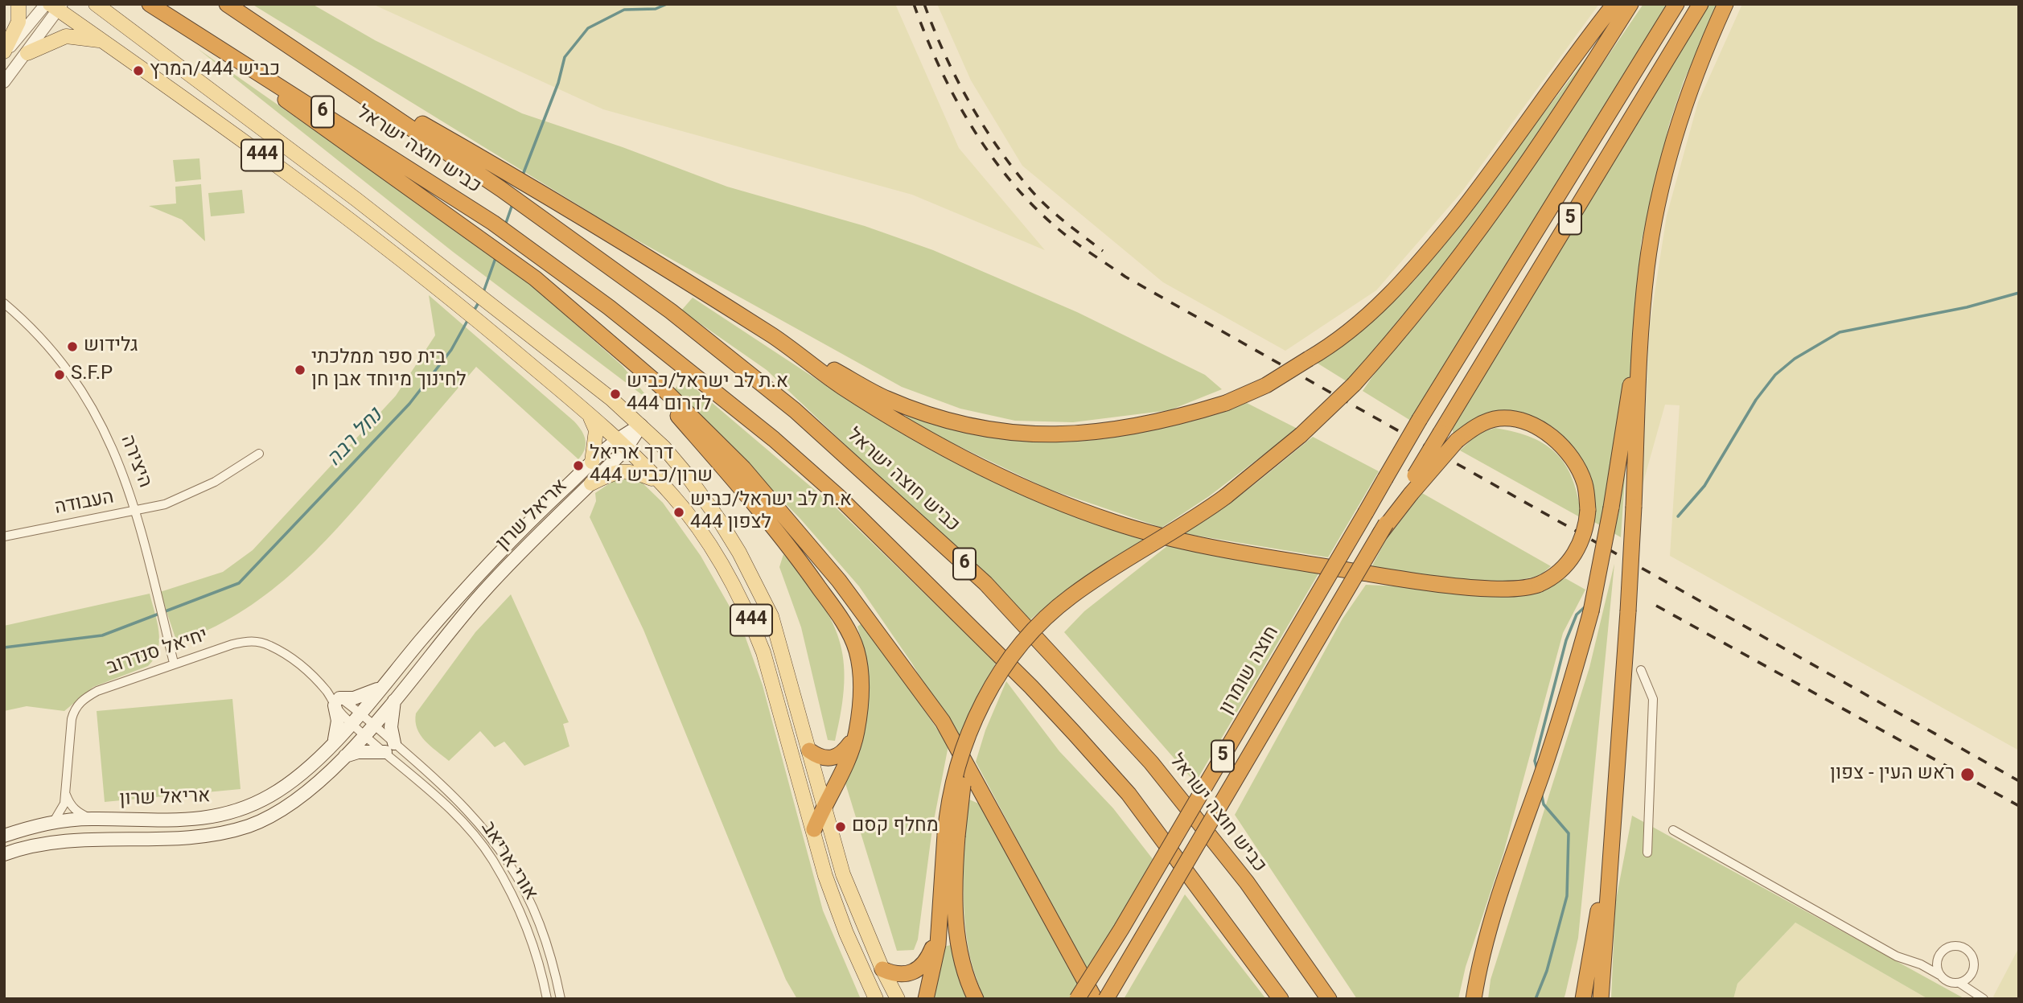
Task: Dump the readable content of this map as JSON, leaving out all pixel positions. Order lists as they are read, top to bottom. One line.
{"streets":{"highway":["6","כביש חוצה ישראל","5","חוצה שומרון"],"main road":["444","אריאל שרון"],"street":["היצירה","העבודה","יחיאל סנדרוב","אורי אריאב"]},"crossings":[["444","אריאל שרון"],["היצירה","העבודה"],["היצירה","יחיאל סנדרוב"],["אריאל שרון","יחיאל סנדרוב"],["אריאל שרון","אורי אריאב"],["יחיאל סנדרוב","אורי אריאב"]],"water":["נחל רבה"],"places":["כביש 444/המרץ","גלידוש","בית ספר ממלכתי לחינוך מיוחד אבן חן","S.F.P","א.ת לב ישראל/כביש 444 לדרום","דרך אריאל שרון/כביש 444","א.ת לב ישראל/כביש 444 לצפון","ראש העין - צפון","מחלף קסם"]}
